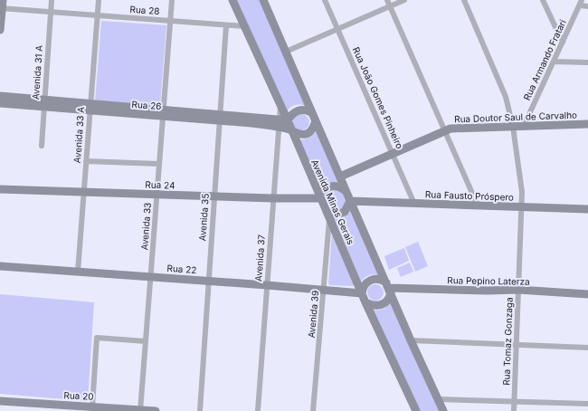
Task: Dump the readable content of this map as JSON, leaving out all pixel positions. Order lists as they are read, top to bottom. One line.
{"streets":{"street":["Rua 28","Rua Armando Fratari","Avenida 31 A","Rua João Gomes Pinheiro","Rua 26","Rua Doutor Saul de Carvalho","Avenida 33 A","Rua 24","Rua Fausto Próspero","Avenida Minas Gerais","Avenida 35","Avenida 33","Avenida 37","Rua 22","Rua Pepino Laterza","Avenida 39","Rua Tomaz Gonzaga","Rua 20"]},"crossings":[["Rua 28","Avenida 31 A"],["Rua 28","Avenida 33 A"],["Rua 28","Avenida Minas Gerais"],["Rua 28","Avenida 35"],["Rua 28","Avenida 33"],["Rua Armando Fratari","Rua Doutor Saul de Carvalho"],["Avenida 31 A","Rua 26"],["Rua João Gomes Pinheiro","Rua Doutor Saul de Carvalho"],["Rua João Gomes Pinheiro","Rua Fausto Próspero"],["Rua 26","Avenida 33 A"],["Rua 26","Avenida Minas Gerais"],["Rua 26","Avenida 35"],["Rua 26","Avenida 33"],["Rua 26","Avenida 37"],["Rua Doutor Saul de Carvalho","Avenida Minas Gerais"],["Rua Doutor Saul de Carvalho","Rua Tomaz Gonzaga"],["Avenida 33 A","Rua 24"],["Avenida 33 A","Rua 22"],["Rua 24","Rua Fausto Próspero"],["Rua 24","Avenida Minas Gerais"],["Rua 24","Avenida 35"],["Rua 24","Avenida 33"],["Rua 24","Avenida 37"],["Rua 24","Avenida 39"],["Rua Fausto Próspero","Avenida Minas Gerais"],["Rua Fausto Próspero","Avenida 39"],["Rua Fausto Próspero","Rua Tomaz Gonzaga"],["Avenida Minas Gerais","Avenida 37"],["Avenida Minas Gerais","Rua 22"],["Avenida Minas Gerais","Rua Pepino Laterza"],["Avenida Minas Gerais","Avenida 39"],["Avenida 35","Rua 22"],["Avenida 33","Rua 22"],["Avenida 33","Rua 20"],["Avenida 37","Rua 22"],["Rua 22","Rua Pepino Laterza"],["Rua 22","Avenida 39"],["Rua Pepino Laterza","Rua Tomaz Gonzaga"]]}
